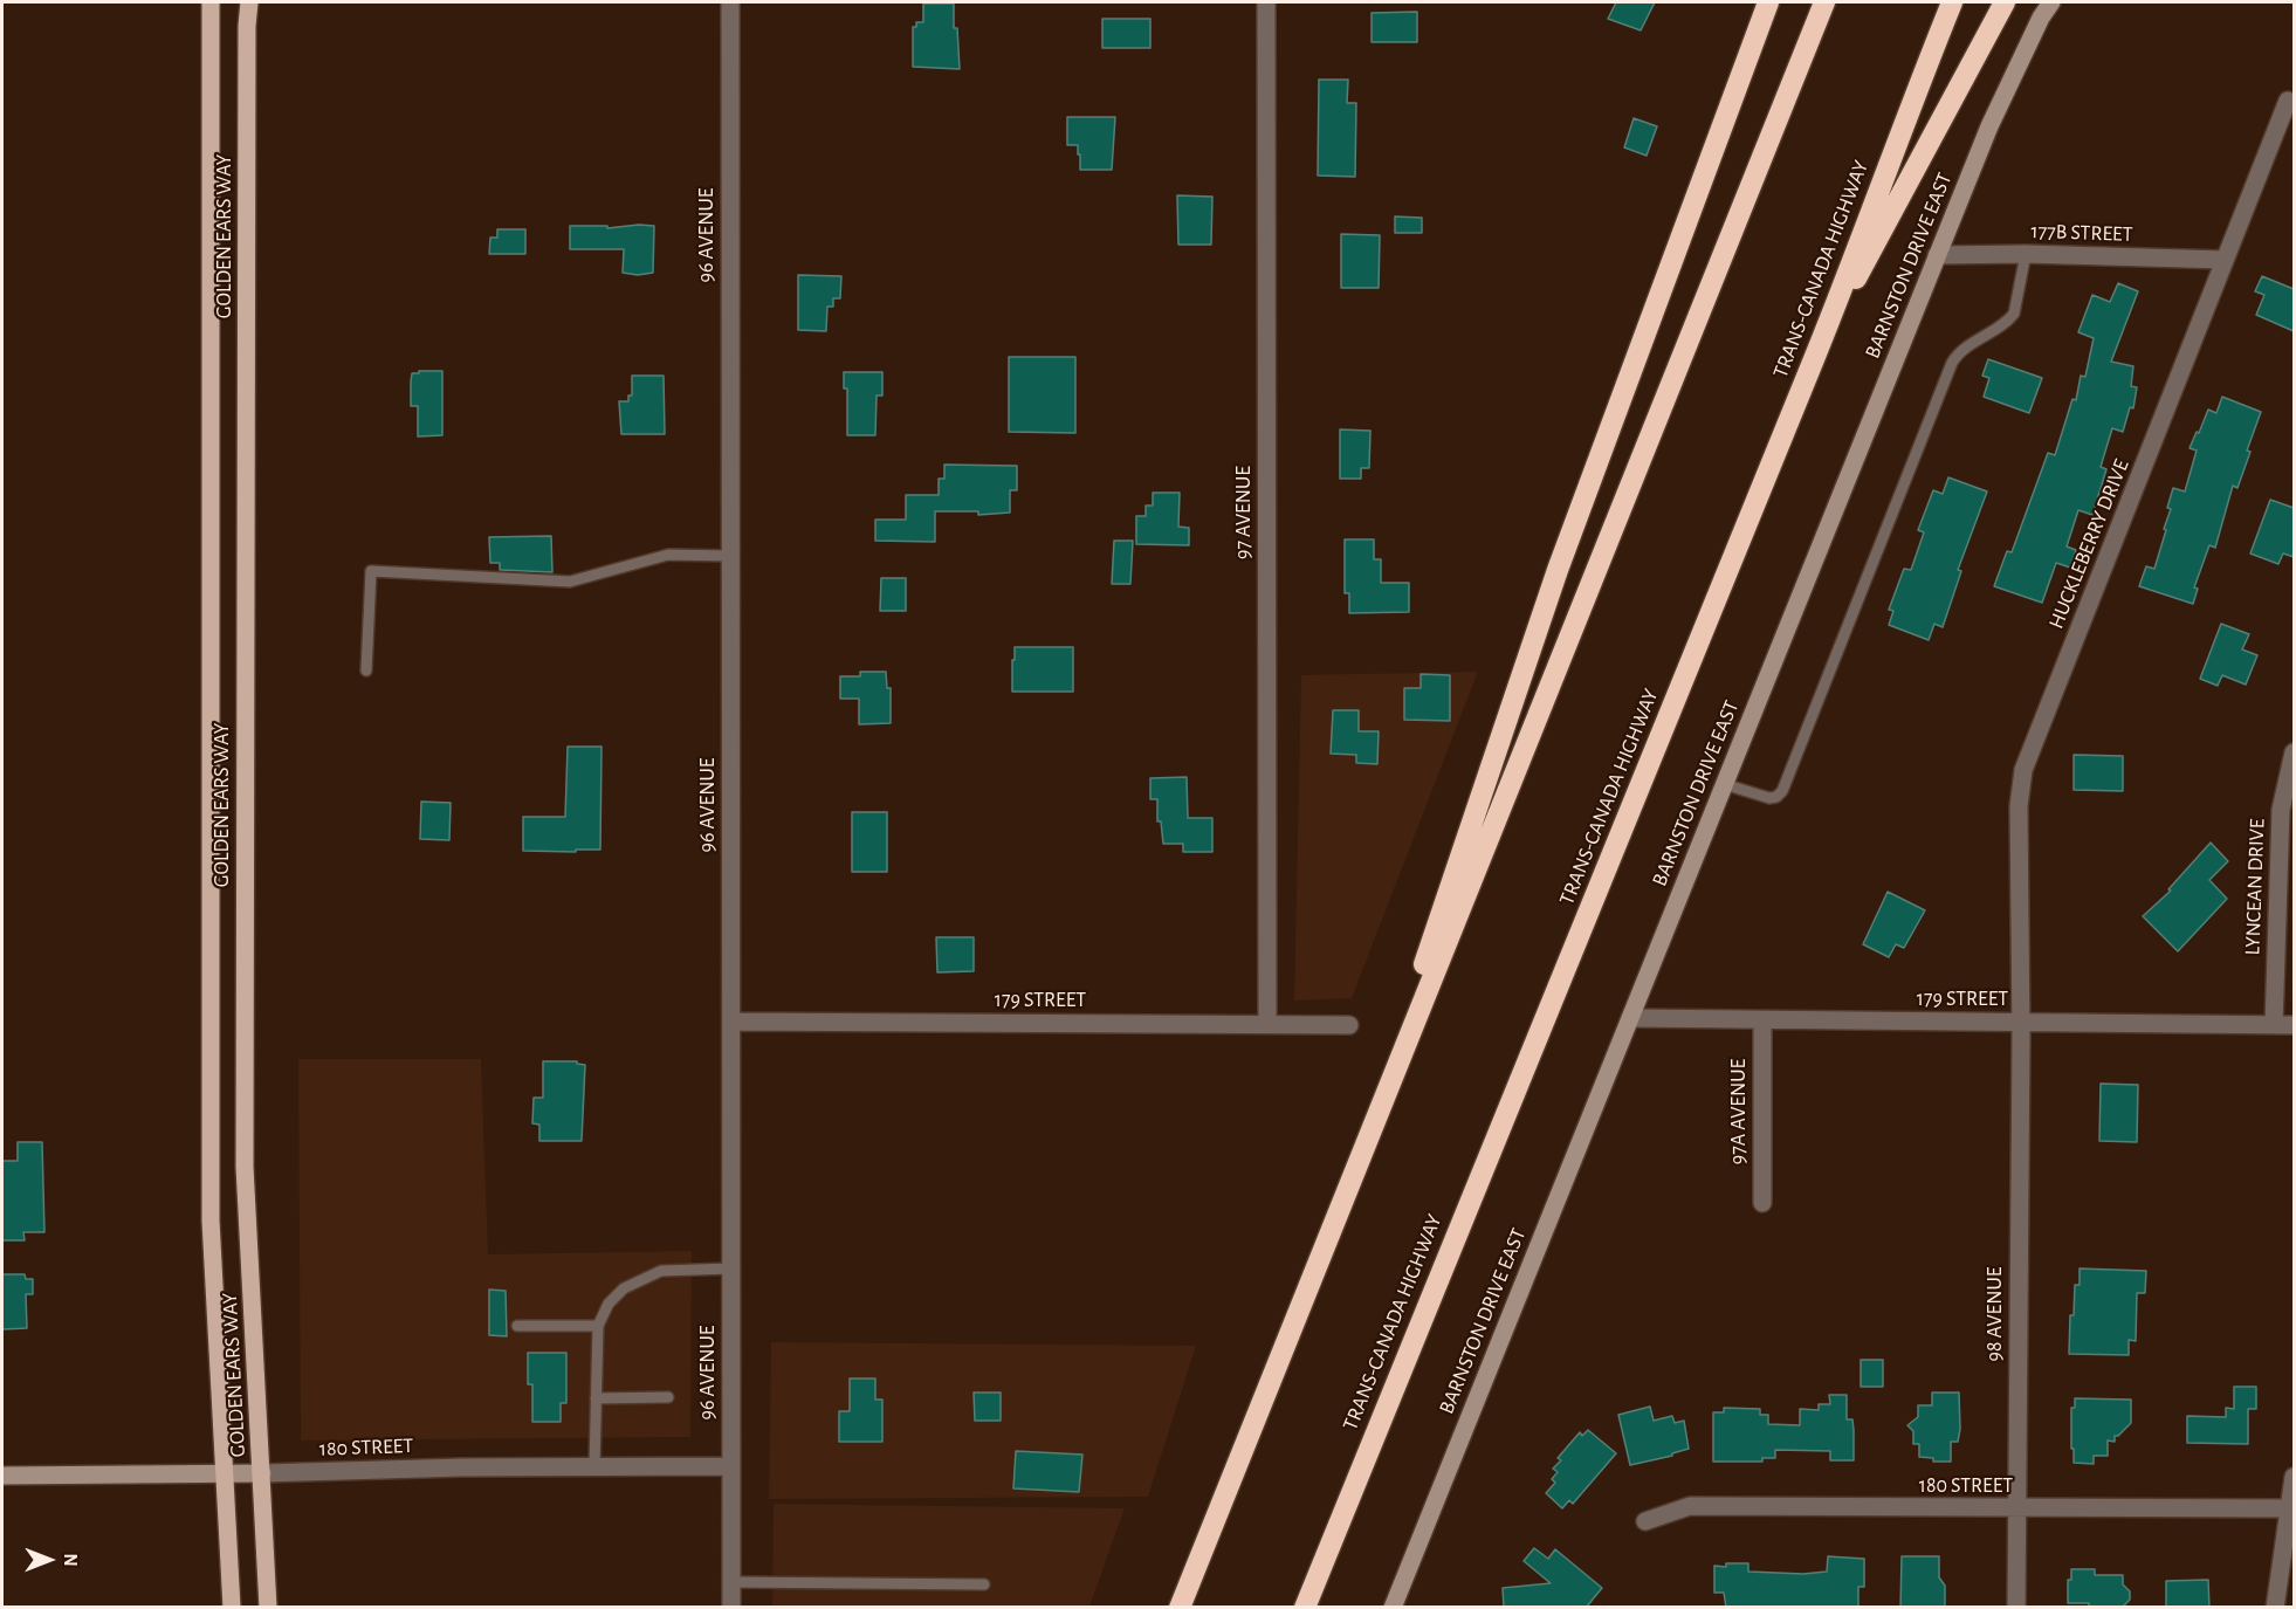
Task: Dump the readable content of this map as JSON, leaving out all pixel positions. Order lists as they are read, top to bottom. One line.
{"streets":{"highway":["TRANS-CANADA HIGHWAY"],"main road":["GOLDEN EARS WAY"],"street":["177B STREET","96 AVENUE","BARNSTON DRIVE EAST","97 AVENUE","HUCKLEBERRY DRIVE","LYNCEAN DRIVE","179 STREET","97A AVENUE","98 AVENUE","180 STREET"]},"crossings":[["177B STREET","BARNSTON DRIVE EAST"],["177B STREET","HUCKLEBERRY DRIVE"],["96 AVENUE","179 STREET"],["96 AVENUE","180 STREET"],["GOLDEN EARS WAY","180 STREET"],["BARNSTON DRIVE EAST","179 STREET"],["97 AVENUE","179 STREET"],["HUCKLEBERRY DRIVE","179 STREET"],["HUCKLEBERRY DRIVE","98 AVENUE"],["LYNCEAN DRIVE","179 STREET"],["179 STREET","97A AVENUE"],["179 STREET","98 AVENUE"],["98 AVENUE","180 STREET"]],"north":"right"}
